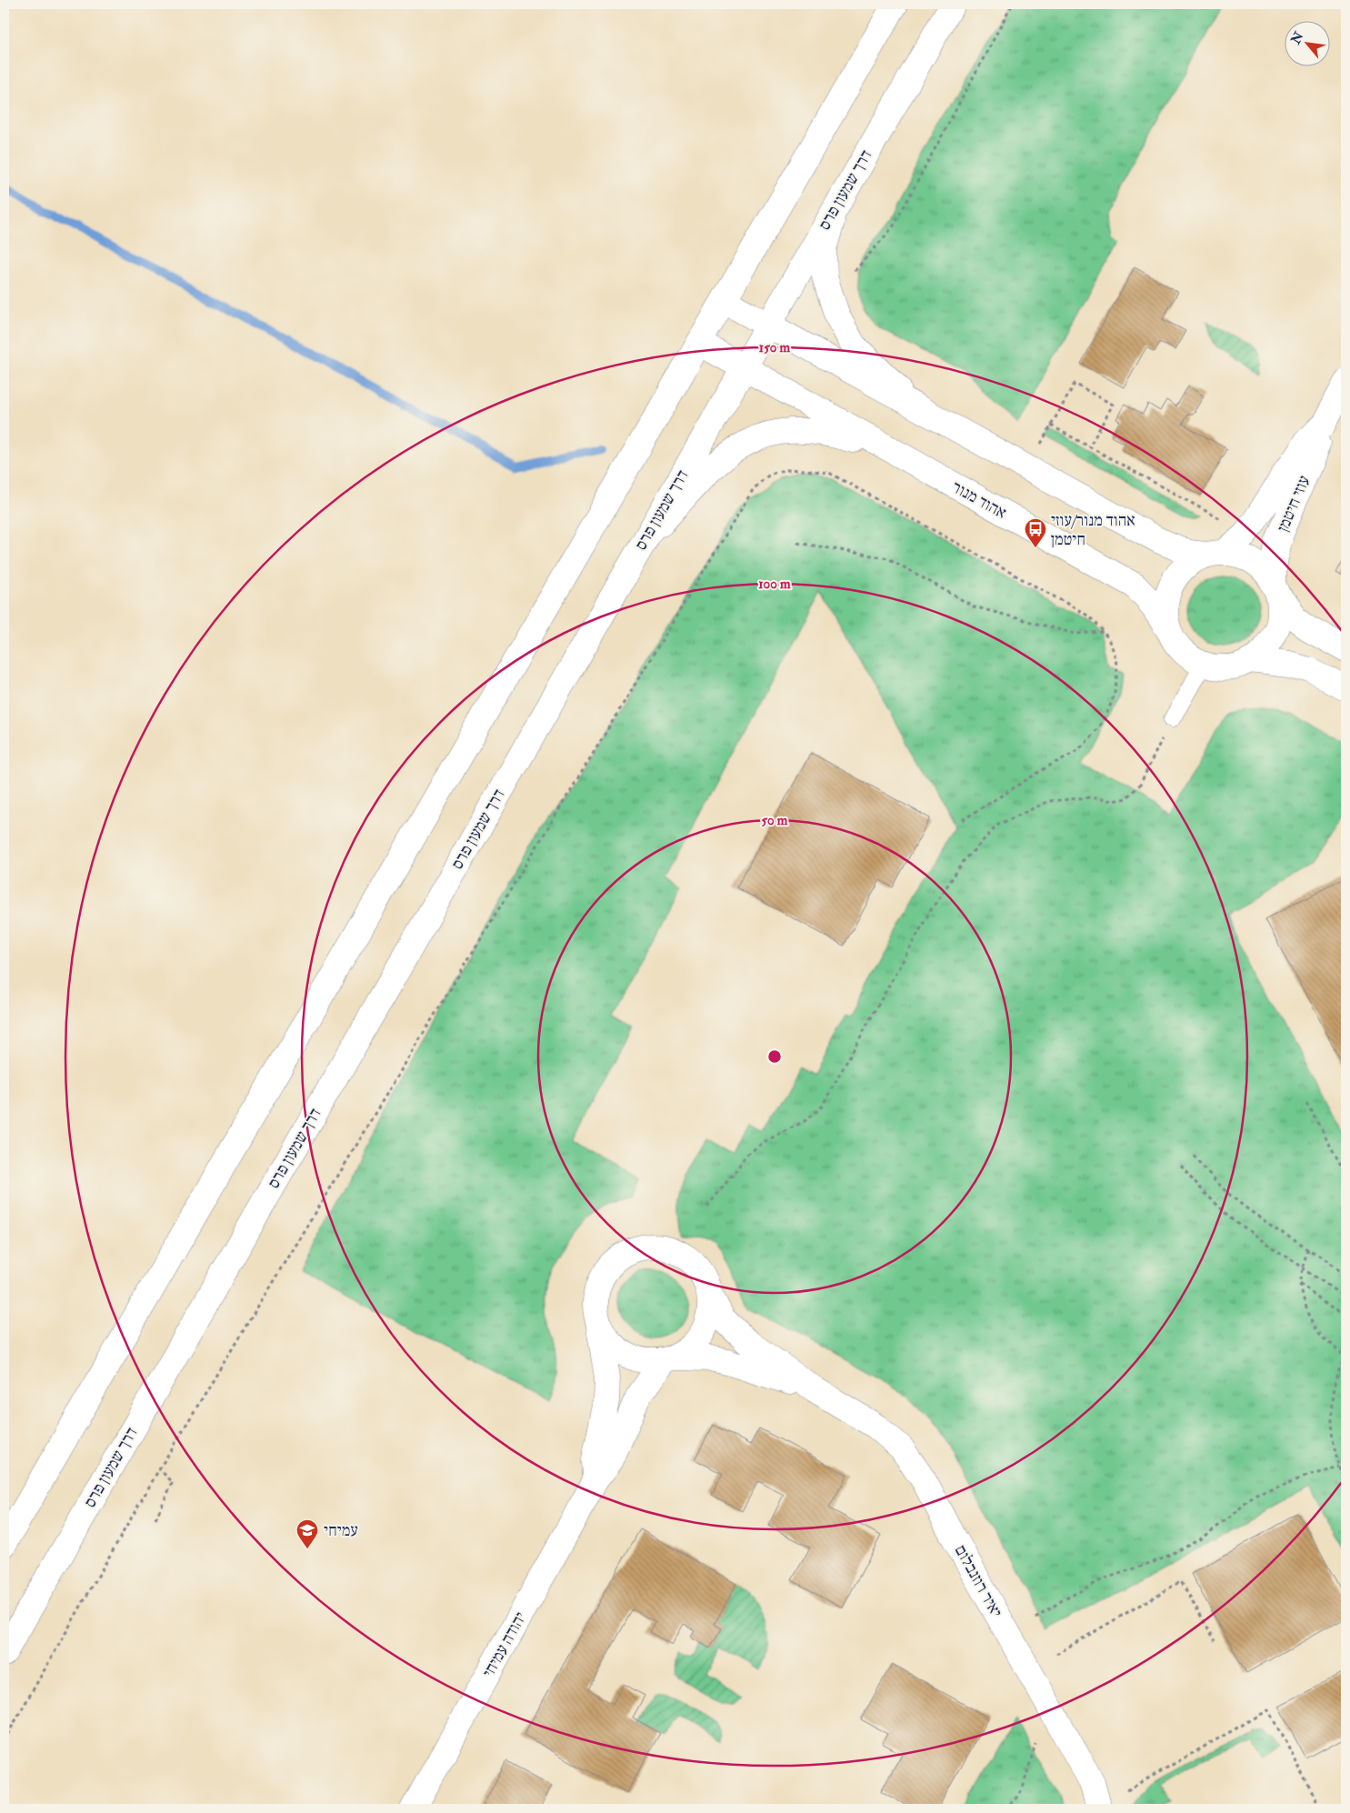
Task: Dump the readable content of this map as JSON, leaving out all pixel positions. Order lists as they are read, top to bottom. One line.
{"streets":{"street":["דרך שמעון פרס","אהוד מנור","עוזי חיטמן","יאיר רוזנבלום","יהודה עמיחי"]},"crossings":[["דרך שמעון פרס","אהוד מנור"],["אהוד מנור","עוזי חיטמן"],["יאיר רוזנבלום","יהודה עמיחי"]],"places":{"bus stop":["אהוד מנור/עוזי חיטמן"],"school or university":["עמיחי"]},"north":"top left","rings":["150 m","100 m","50 m"]}
